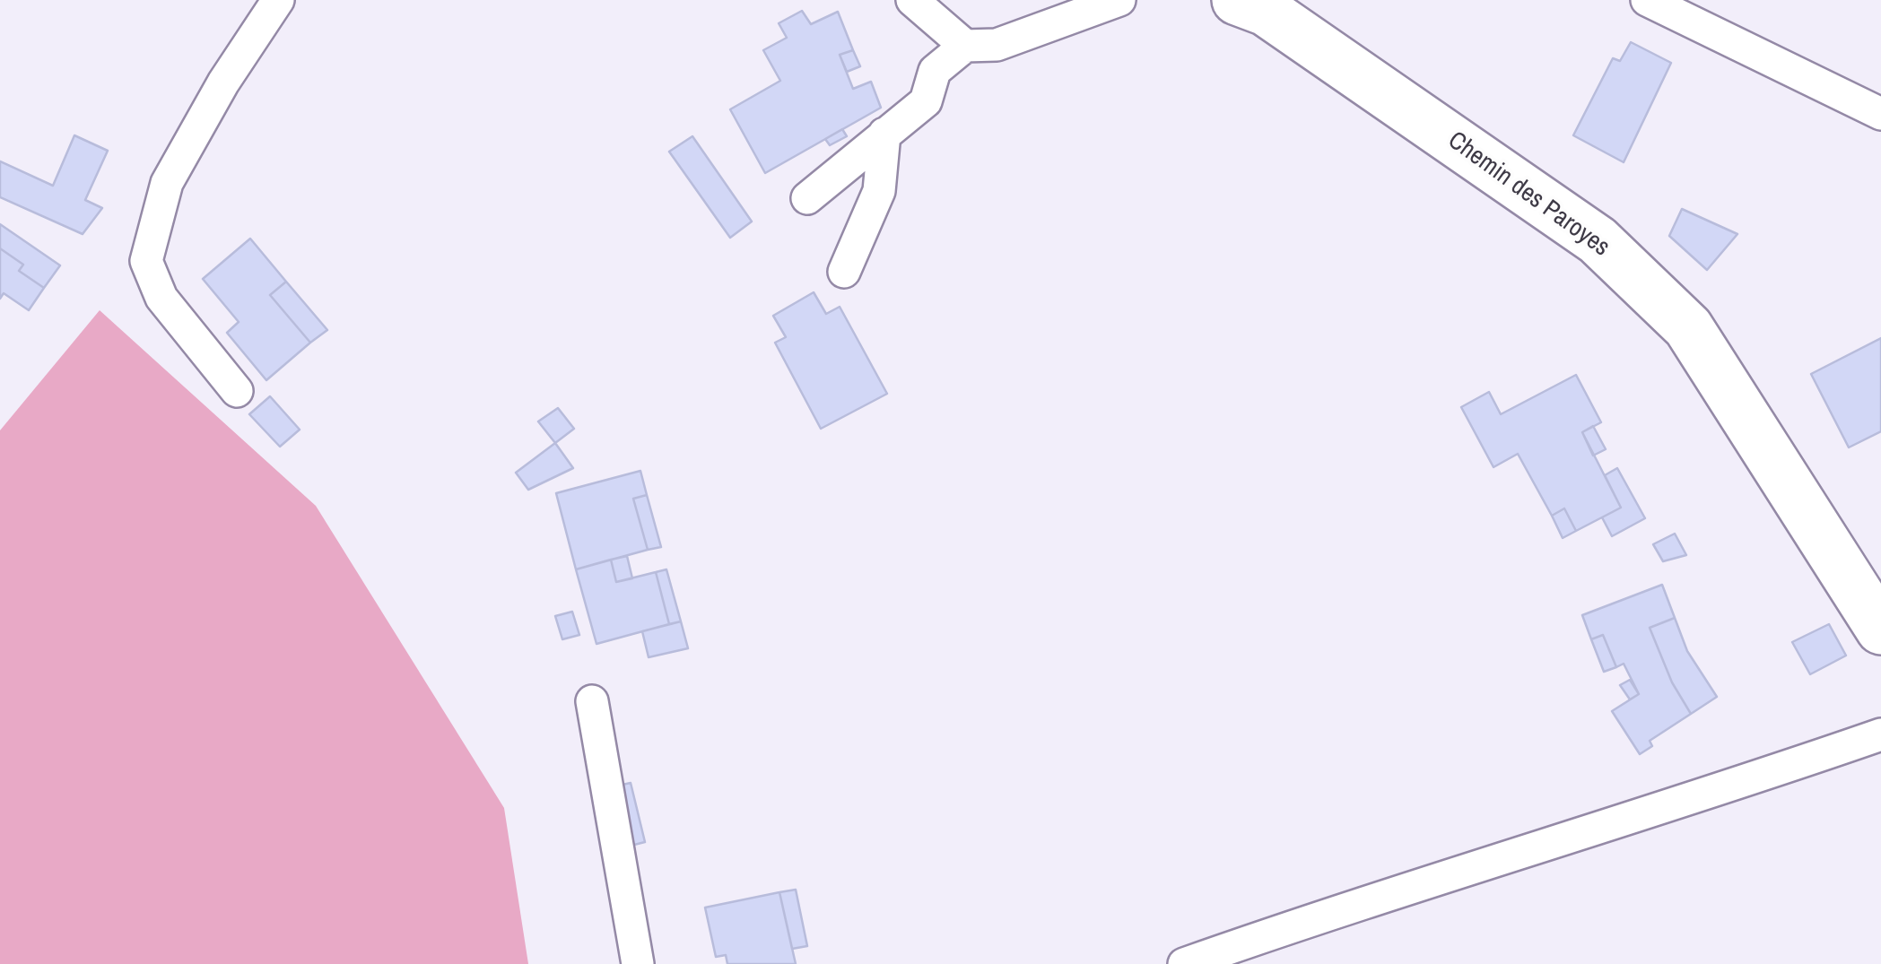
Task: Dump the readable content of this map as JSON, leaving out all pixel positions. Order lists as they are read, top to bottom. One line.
{"streets":{"street":["Chemin des Paroyes"]}}
